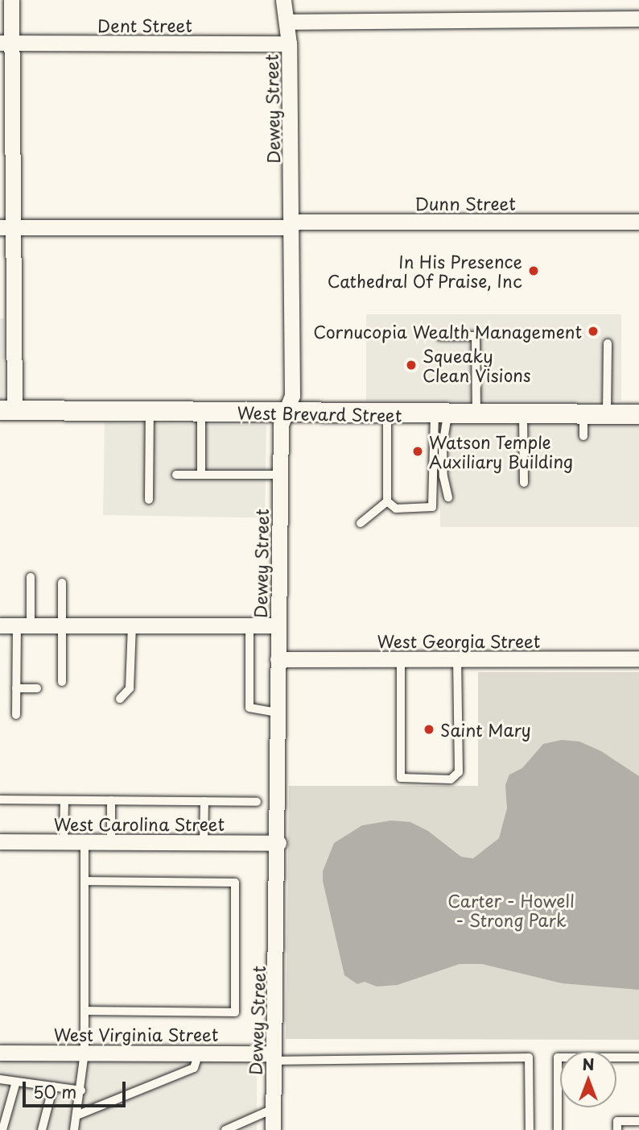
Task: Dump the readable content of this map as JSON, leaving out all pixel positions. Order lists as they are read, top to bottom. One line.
{"streets":{"street":["Dent Street","Dewey Street","Dunn Street","West Brevard Street","West Georgia Street","West Carolina Street","West Virginia Street"]},"crossings":[["Dent Street","Dewey Street"],["Dewey Street","Dunn Street"],["Dewey Street","West Brevard Street"],["Dewey Street","West Georgia Street"],["Dewey Street","West Carolina Street"],["Dewey Street","West Virginia Street"]],"parks":["Carter - Howell - Strong Park"],"places":["In His Presence Cathedral Of Praise, Inc","Cornucopia Wealth Management","Squeaky Clean Visions","Watson Temple Auxiliary Building","Saint Mary"],"scale_bar":"50 m","north":"top"}
